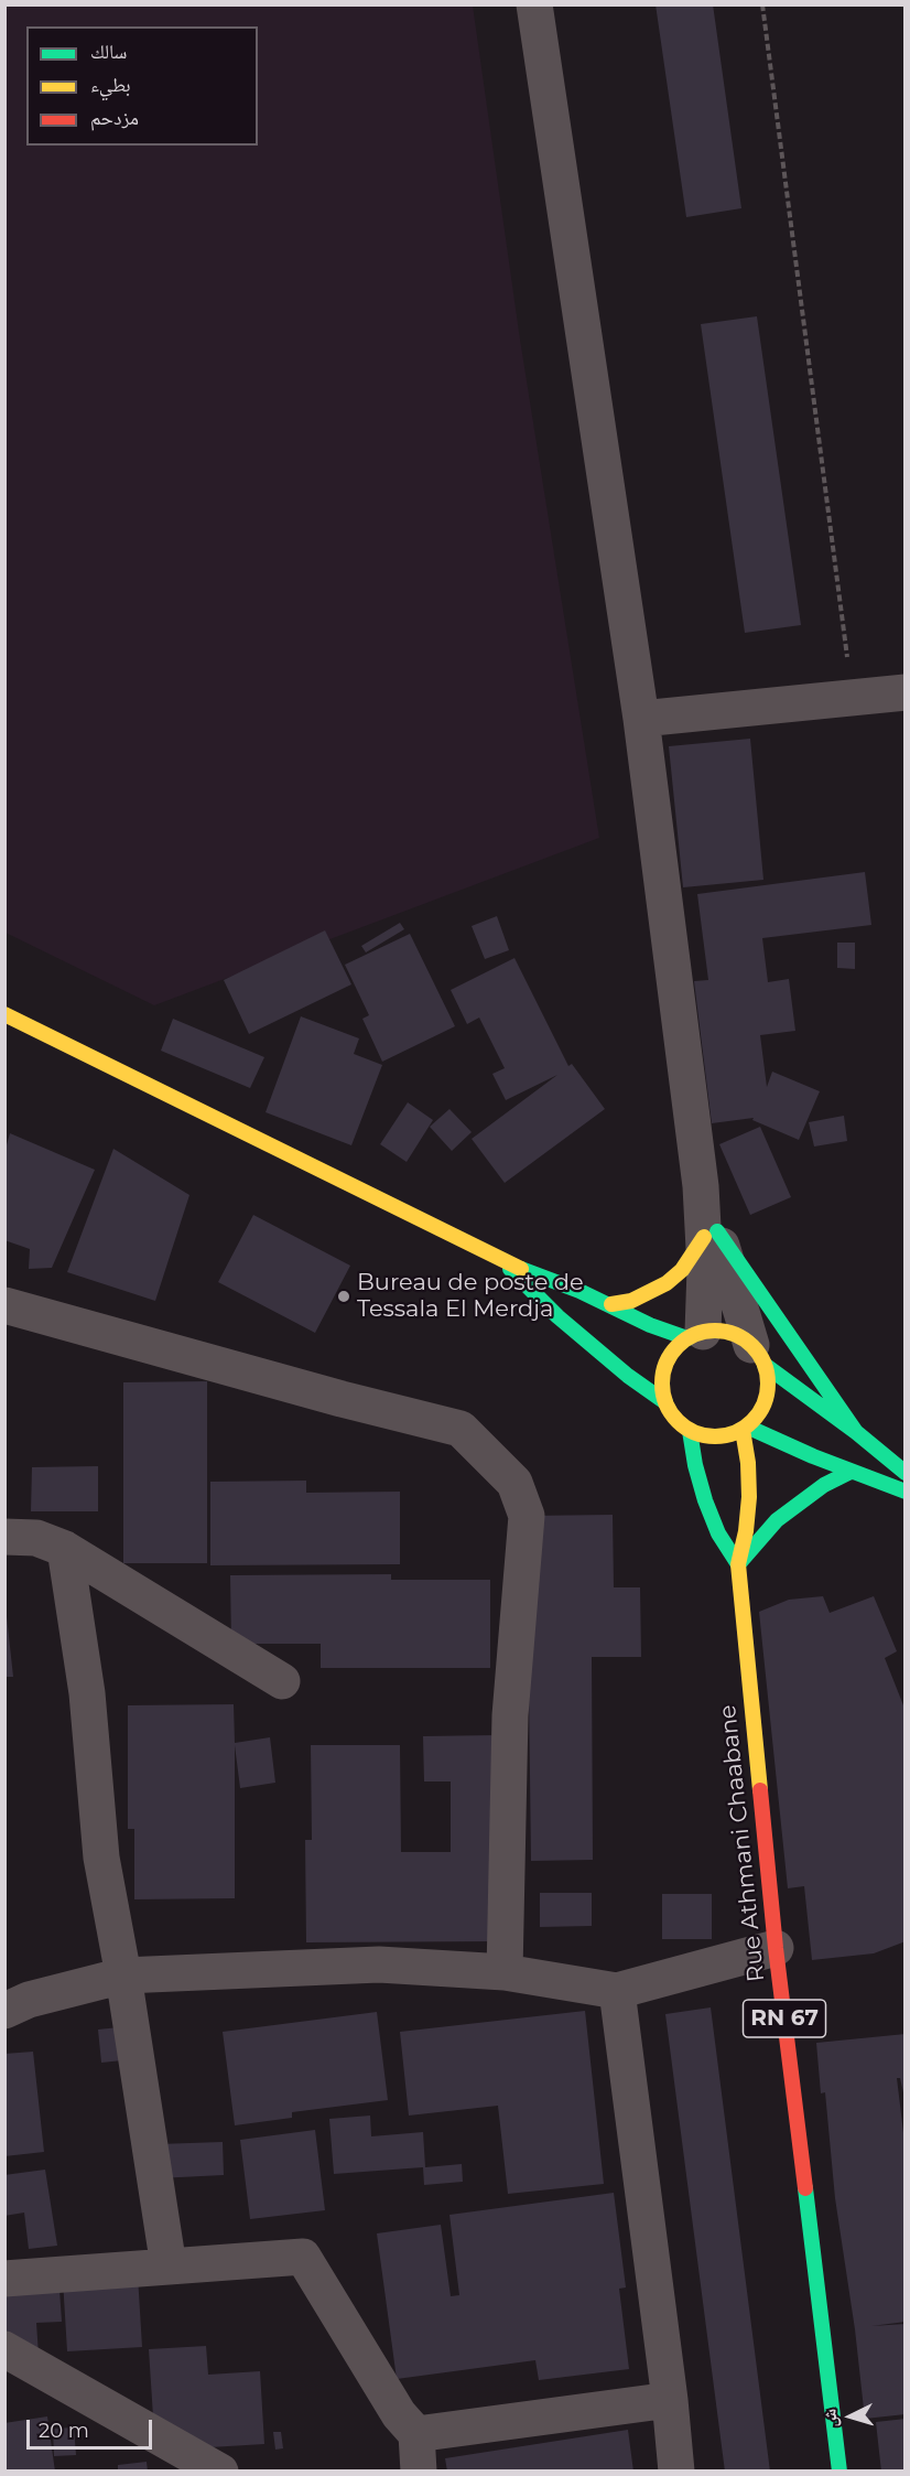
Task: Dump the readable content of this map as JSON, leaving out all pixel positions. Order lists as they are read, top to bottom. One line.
{"streets":{"main road":["Rue Athmani Chaabane","RN 67"]},"crossings":[["Rue Athmani Chaabane","RN 67"]],"places":["Bureau de poste de Tessala El Merdja"],"legend":["سالك","بطيء","مزدحم"],"scale_bar":"20 m","north":"left"}
